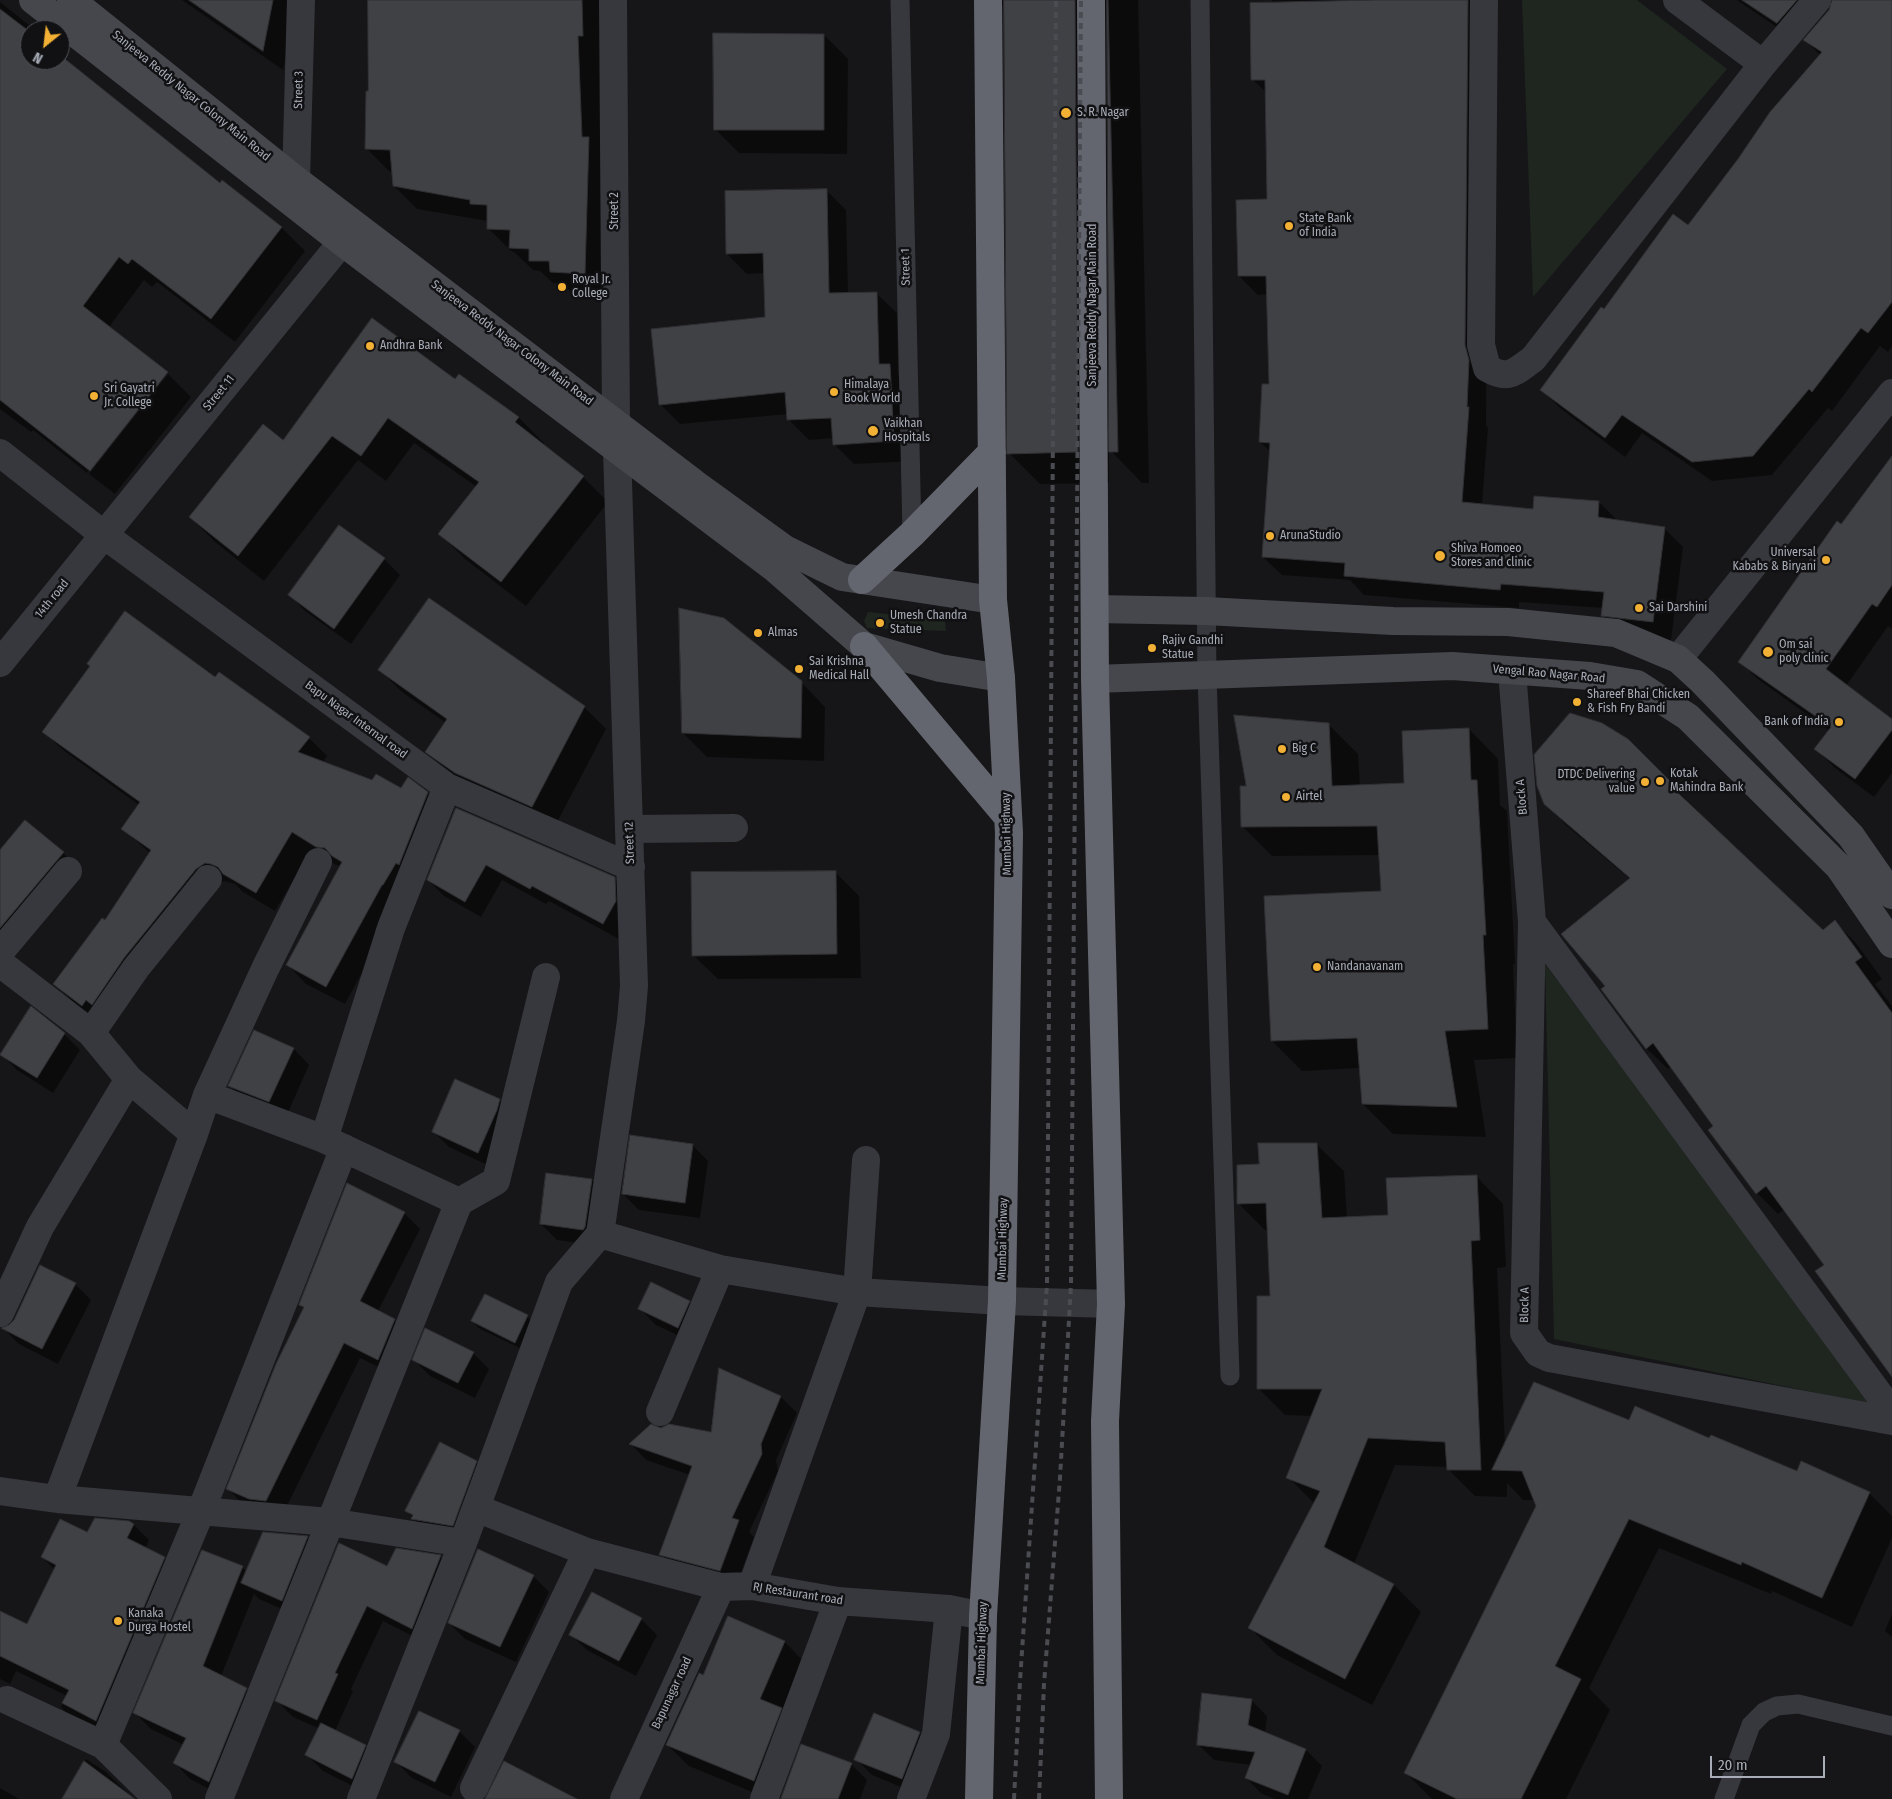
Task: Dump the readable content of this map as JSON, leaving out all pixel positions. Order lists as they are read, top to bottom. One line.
{"streets":{"highway":["Sanjeeva Reddy Nagar Main Road","Mumbai Highway"],"main road":["Sanjeeva Reddy Nagar Colony Main Road","Vengal Rao Nagar Road"],"street":["Street 3","Street 2","Street 11","14th road","Bapu Nagar Internal road","Block A","Street 12","RJ Restaurant road","Bapunagar road"],"lane":["Street 1"]},"crossings":[["Street 3","Sanjeeva Reddy Nagar Colony Main Road"],["Sanjeeva Reddy Nagar Colony Main Road","Street 2"],["Sanjeeva Reddy Nagar Colony Main Road","Street 11"],["Sanjeeva Reddy Nagar Colony Main Road","Mumbai Highway"],["Sanjeeva Reddy Nagar Colony Main Road","Street 12"],["Sanjeeva Reddy Nagar Main Road","Vengal Rao Nagar Road"],["Street 11","14th road"],["Street 11","Bapu Nagar Internal road"],["14th road","Bapu Nagar Internal road"],["Vengal Rao Nagar Road","Block A"],["Bapu Nagar Internal road","Street 12"],["Mumbai Highway","RJ Restaurant road"],["RJ Restaurant road","Bapunagar road"]],"places":["S. R. Nagar","State Bank of India","Royal Jr. College","Andhra Bank","Himalaya Book World","Sri Gayatri Jr. College","Vaikhan Hospitals","ArunaStudio","Shiva Homoeo Stores and clinic","Universal Kababs & Biryani","Sai Darshini","Umesh Chandra Statue","Almas","Rajiv Gandhi Statue","Om sai poly clinic","Sai Krishna Medical Hall","Shareef Bhai Chicken & Fish Fry Bandi","Bank of India","Big C","Kotak Mahindra Bank","DTDC Delivering value","Airtel","Nandanavanam","Kanaka Durga Hostel"],"scale_bar":"20 m","north":"bottom left"}
